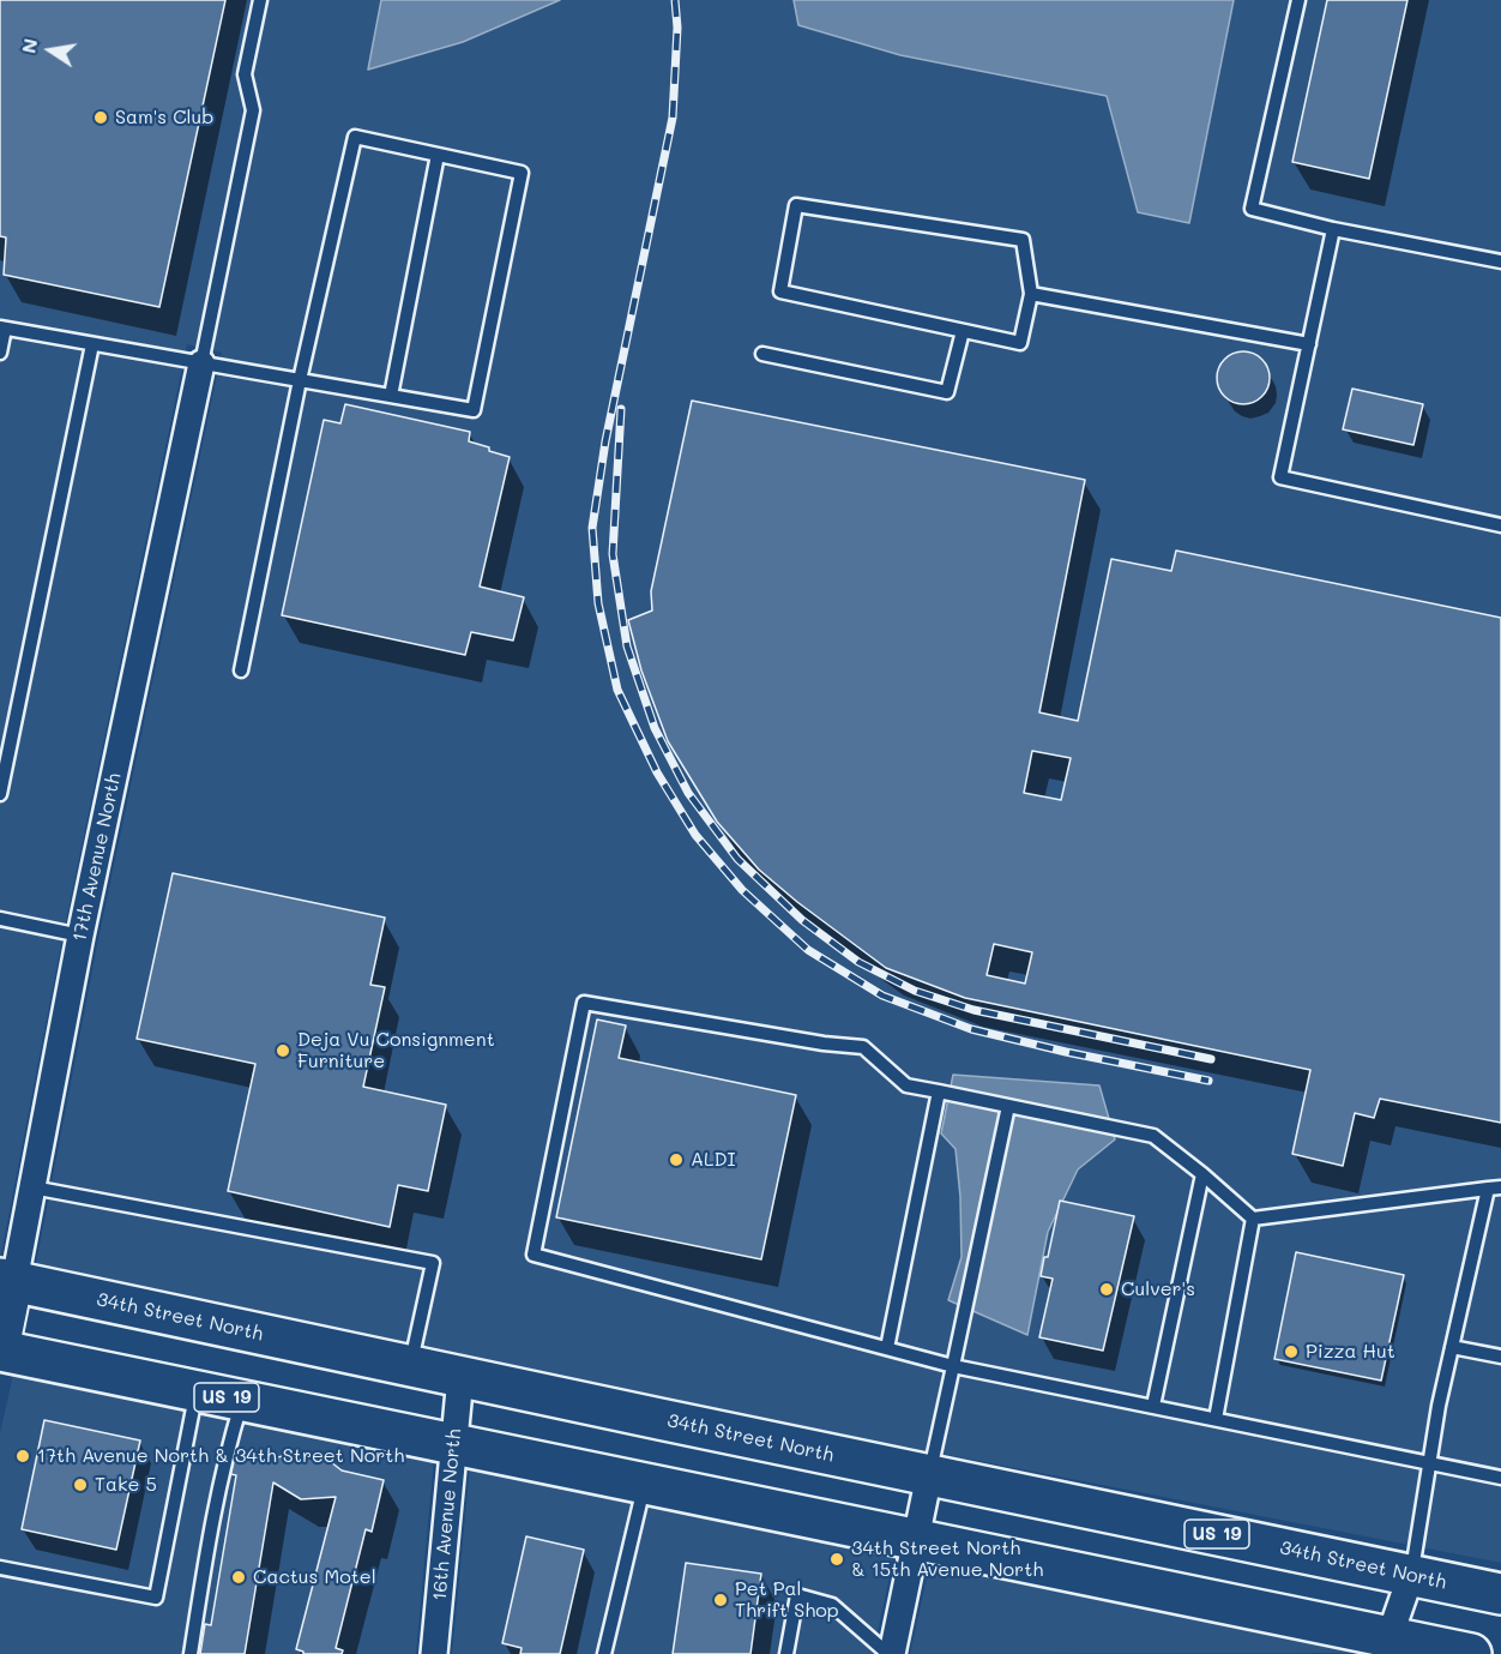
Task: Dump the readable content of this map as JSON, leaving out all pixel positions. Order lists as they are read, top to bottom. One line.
{"streets":{"highway":["34th Street North","US 19"],"street":["17th Avenue North","16th Avenue North"]},"crossings":[["17th Avenue North","34th Street North"],["17th Avenue North","US 19"],["34th Street North","16th Avenue North"],["US 19","16th Avenue North"]],"places":["Sam's Club","Deja Vu Consignment Furniture","ALDI","Culver's","Pizza Hut","17th Avenue North & 34th Street North","Take 5","34th Street North & 15th Avenue North","Cactus Motel","Pet Pal Thrift Shop"],"north":"left"}
